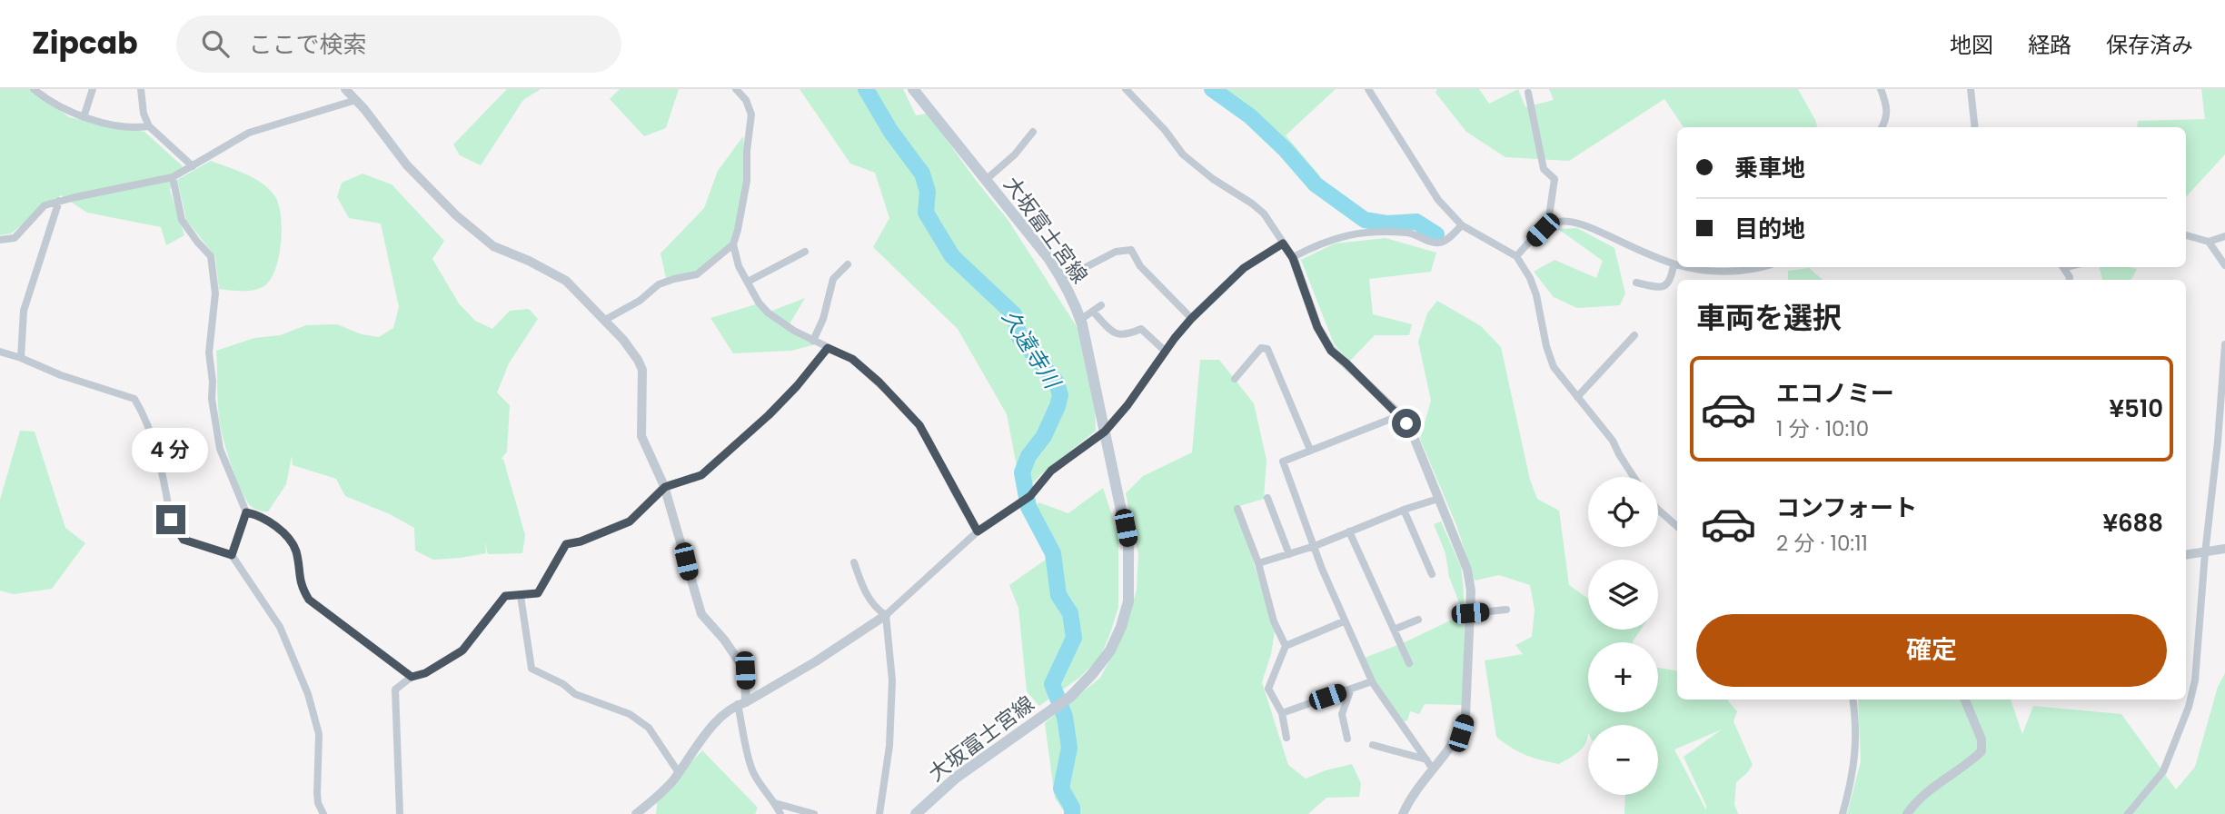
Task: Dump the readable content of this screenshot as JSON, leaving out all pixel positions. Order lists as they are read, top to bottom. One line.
{"streets":{"main road":["大坂富士宮線"]},"water":["久遠寺川"],"page":{"header":"Zipcab","search":"ここで検索","nav":["地図","経路","保存済み"],"banner":["乗車地","目的地"],"heading":"車両を選択","list":[{"name":"エコノミー","note":"1 分 · 10:10","value":"¥510"},{"name":"コンフォート","note":"2 分 · 10:11","value":"¥688"}],"bubble":"4 分","map_buttons":["+","−"],"buttons":"確定"}}
